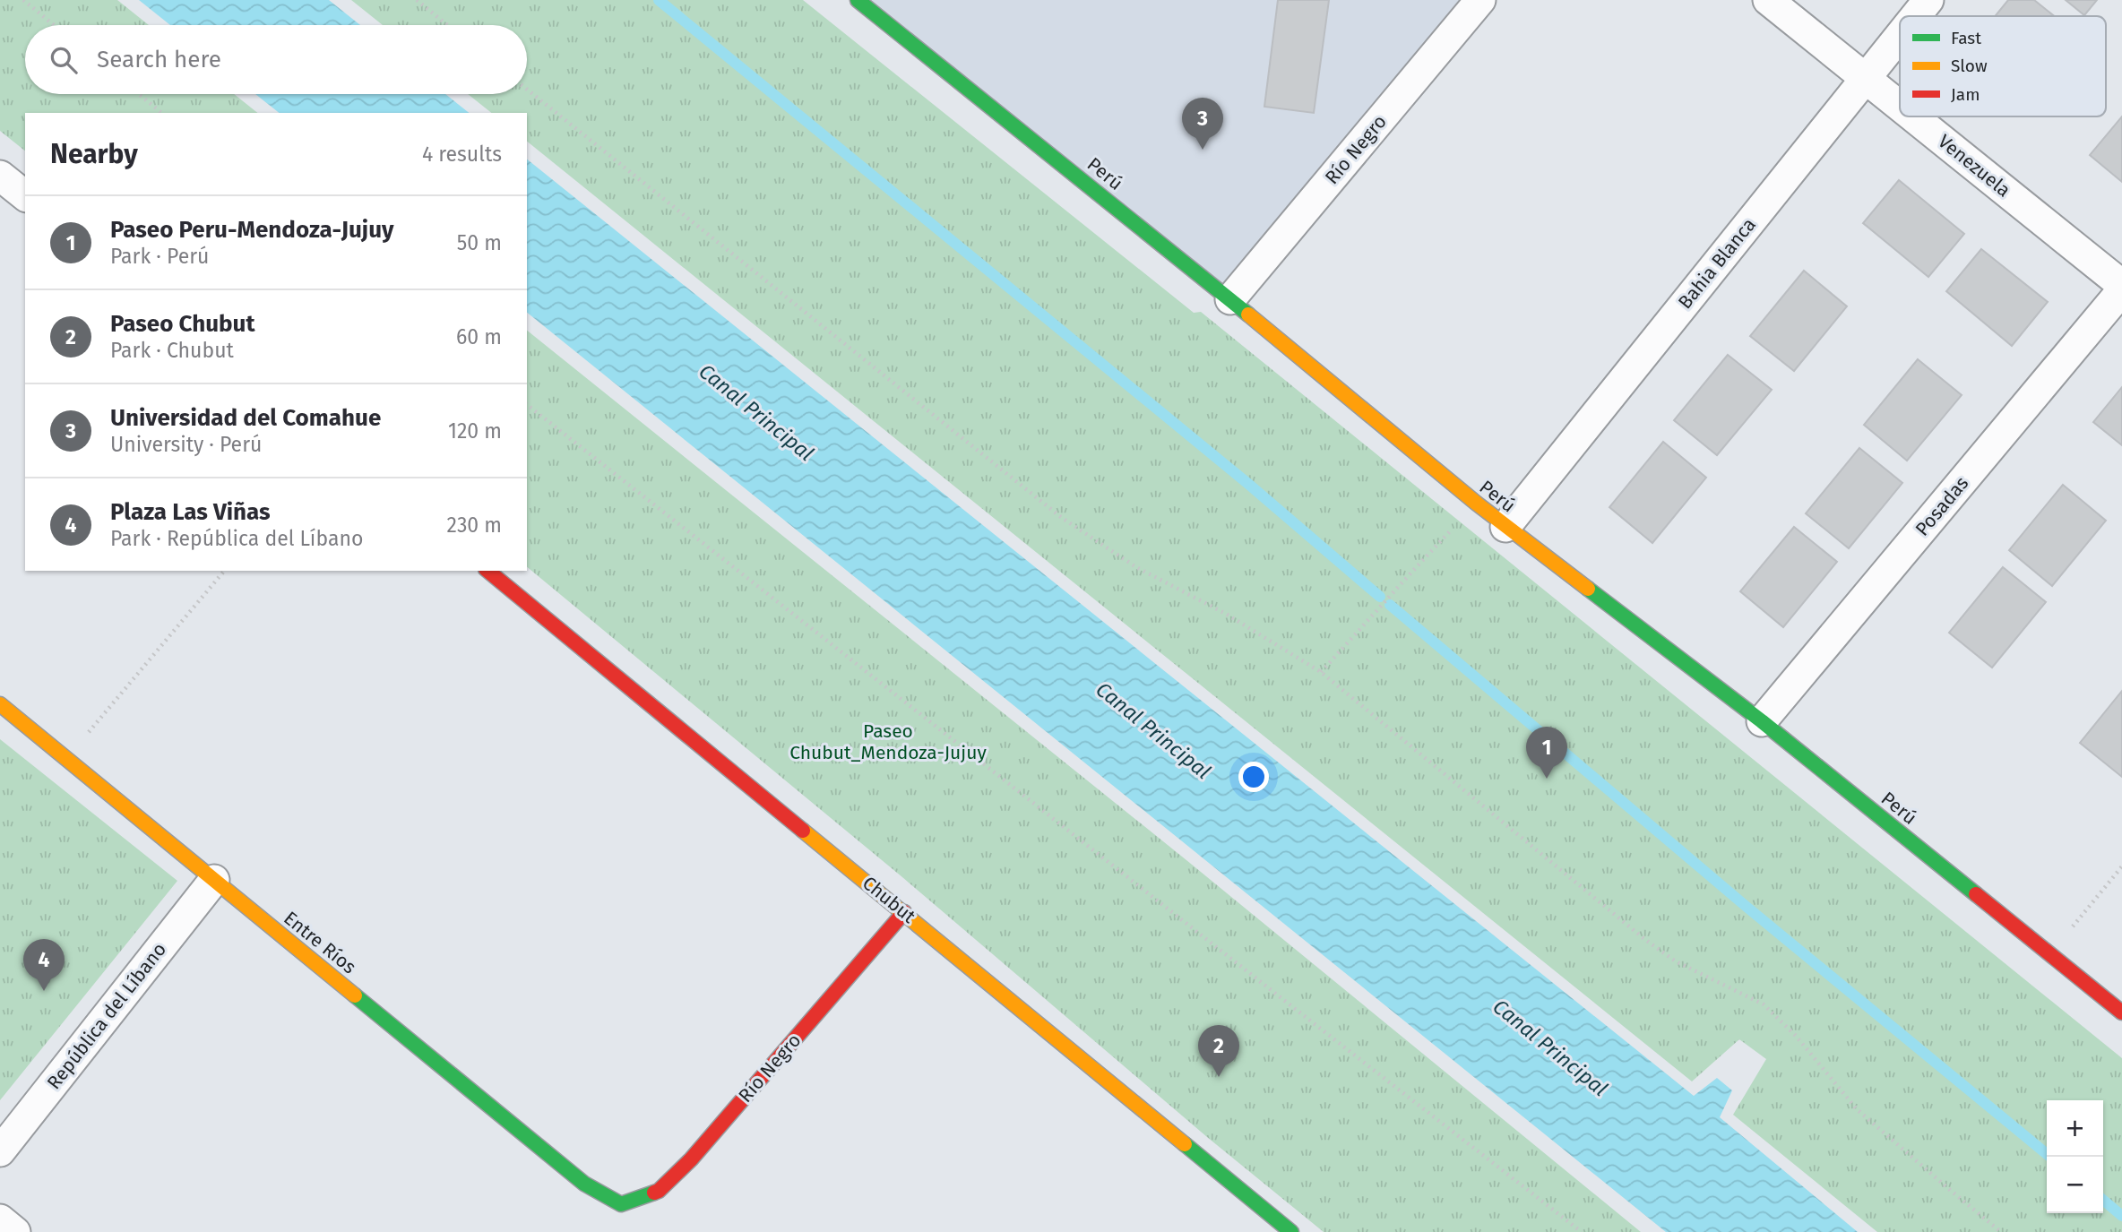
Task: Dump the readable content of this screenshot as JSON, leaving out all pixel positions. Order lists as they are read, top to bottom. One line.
{"streets":{"street":["Río Negro","Venezuela","Perú","Bahia Blanca","Posadas","Chubut","Entre Ríos","República del Líbano"]},"crossings":[["Río Negro","Perú"],["Río Negro","Chubut"],["Río Negro","Entre Ríos"],["Venezuela","Bahia Blanca"],["Perú","Bahia Blanca"],["Perú","Posadas"],["Entre Ríos","República del Líbano"]],"water":["Canal Principal"],"parks":["Paseo Chubut_Mendoza-Jujuy"],"legend":["Fast","Slow","Jam"],"page":{"search":"Search here","pins":["3","1","4","2"],"heading":["Nearby","4 results"],"list":[{"mark":"1","name":"Paseo Peru-Mendoza-Jujuy","note":"Park · Perú","value":"50 m"},{"mark":"2","name":"Paseo Chubut","note":"Park · Chubut","value":"60 m"},{"mark":"3","name":"Universidad del Comahue","note":"University · Perú","value":"120 m"},{"mark":"4","name":"Plaza Las Viñas","note":"Park · República del Líbano","value":"230 m"}],"map_buttons":["+","−"]}}
